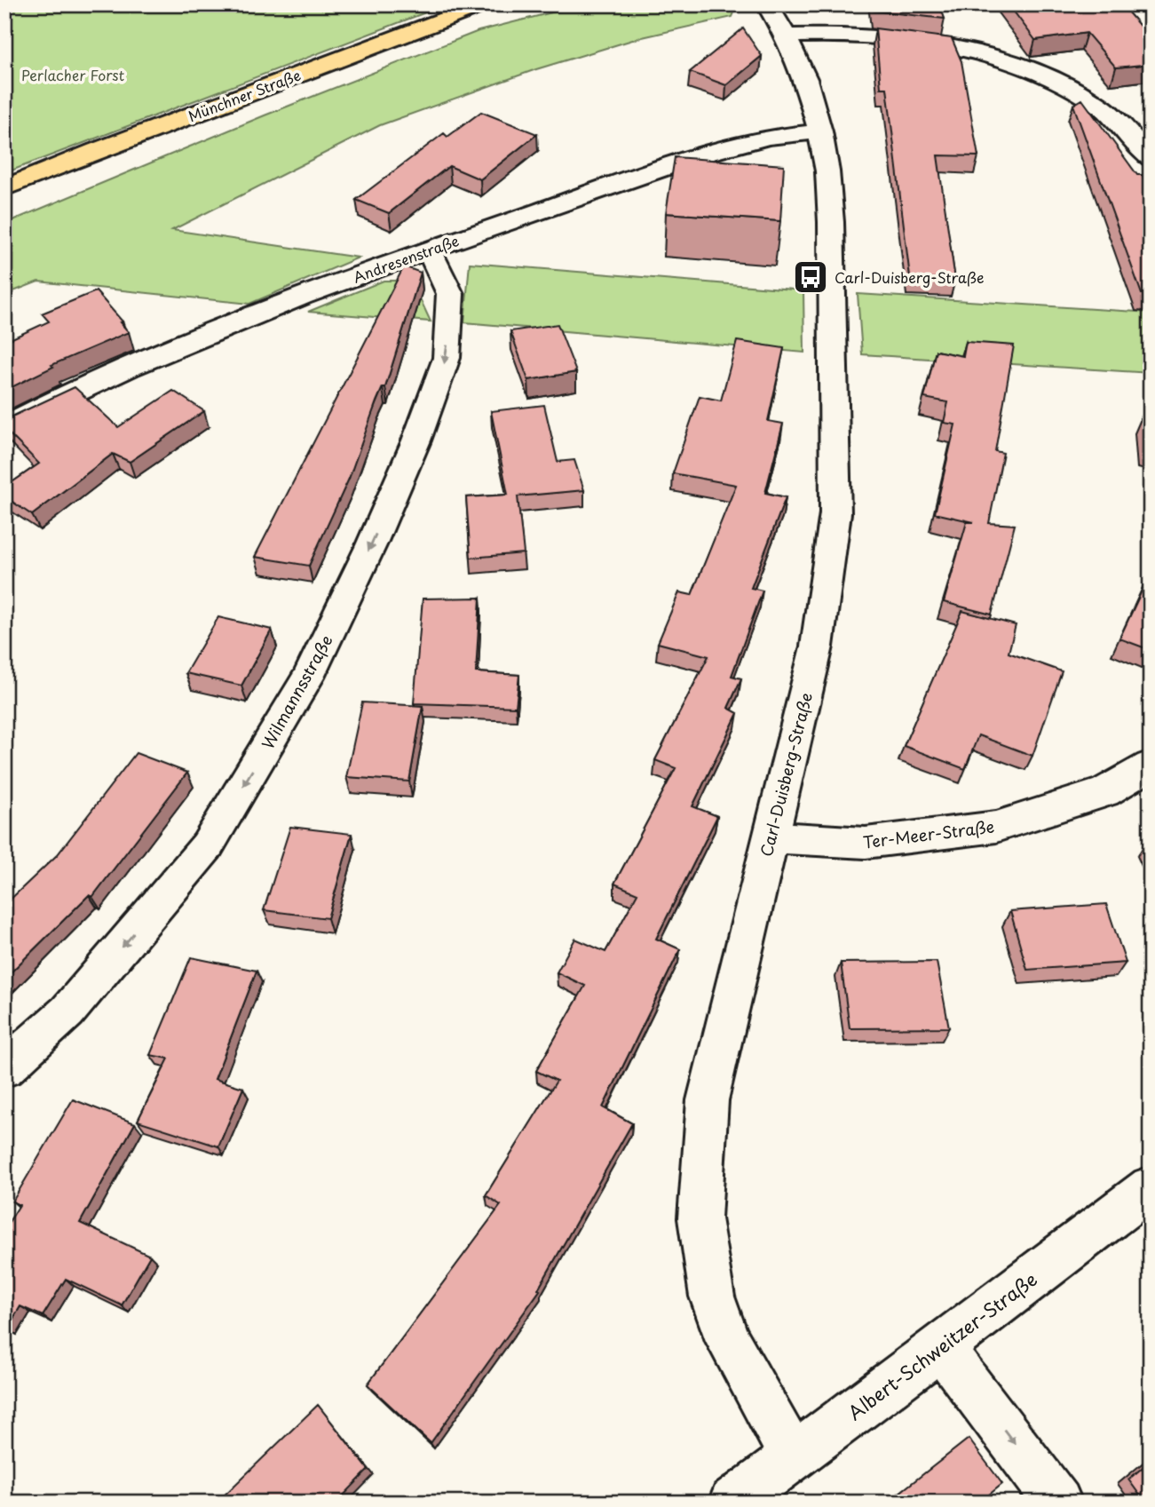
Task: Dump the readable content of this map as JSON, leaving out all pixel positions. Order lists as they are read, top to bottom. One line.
{"streets":{"main road":["Münchner Straße"],"street":["Andresenstraße","Wilmannsstraße","Carl-Duisberg-Straße","Ter-Meer-Straße","Albert-Schweitzer-Straße"]},"crossings":[["Andresenstraße","Wilmannsstraße"],["Andresenstraße","Carl-Duisberg-Straße"],["Carl-Duisberg-Straße","Ter-Meer-Straße"],["Carl-Duisberg-Straße","Albert-Schweitzer-Straße"]],"one_way":["Wilmannsstraße"],"parks":["Perlacher Forst"],"places":{"bus stop":["Carl-Duisberg-Straße"]}}
